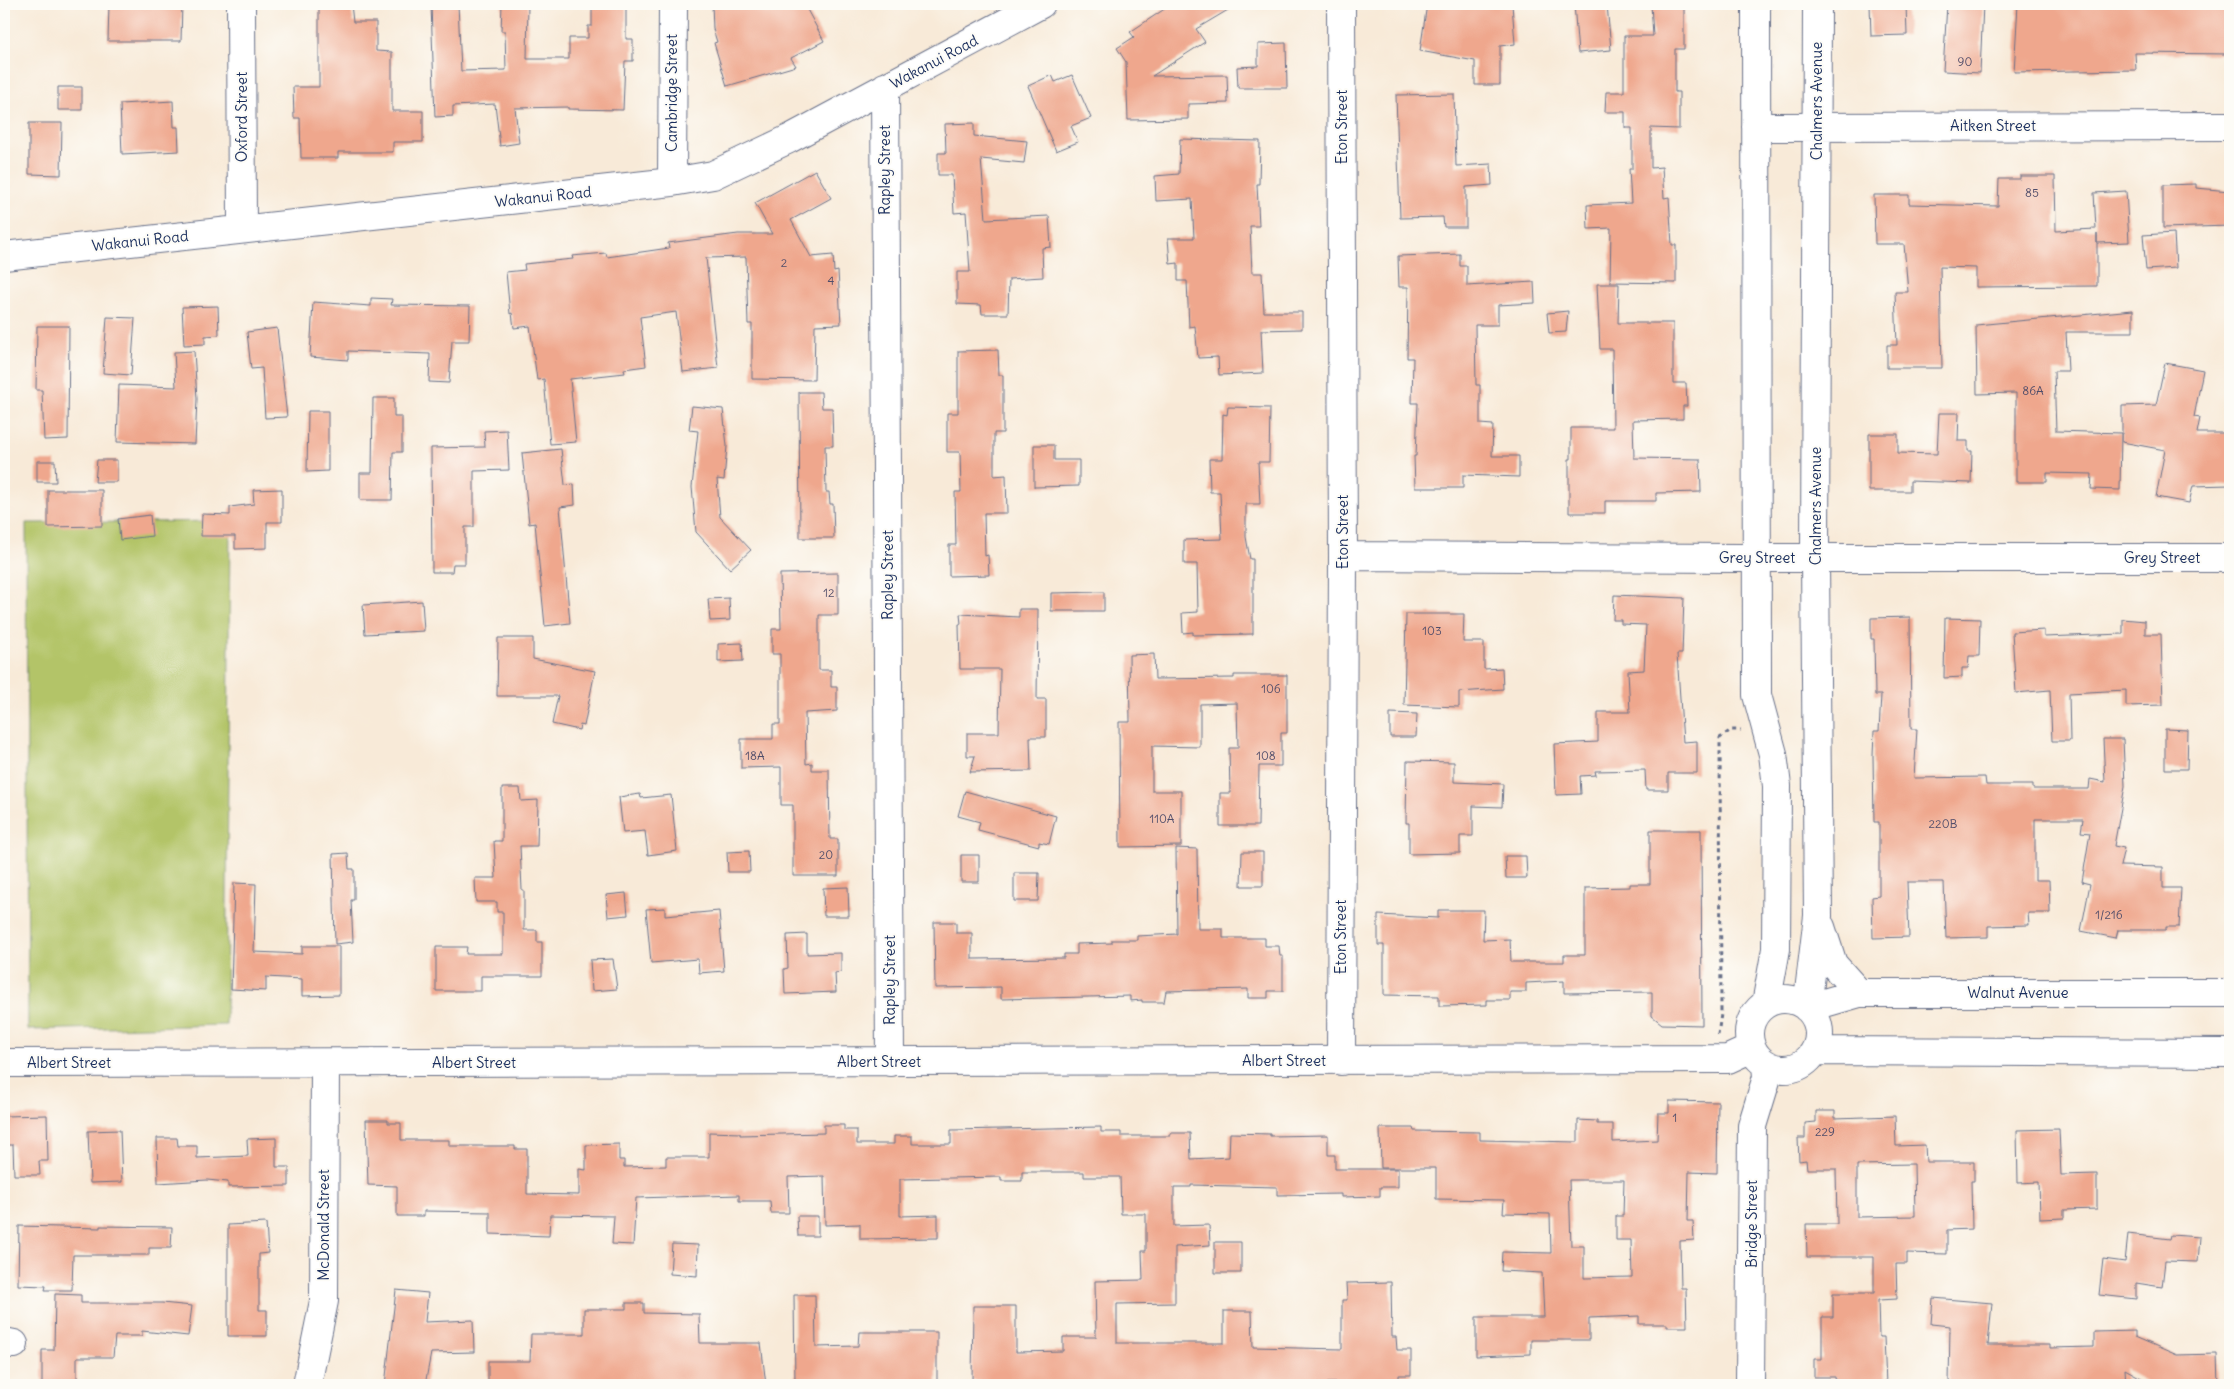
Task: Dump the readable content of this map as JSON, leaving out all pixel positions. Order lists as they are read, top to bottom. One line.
{"streets":{"street":["Wakanui Road","Cambridge Street","Chalmers Avenue","Oxford Street","Aitken Street","Eton Street","Rapley Street","Grey Street","Walnut Avenue","Albert Street","Bridge Street","McDonald Street"]},"crossings":[["Wakanui Road","Cambridge Street"],["Wakanui Road","Oxford Street"],["Wakanui Road","Rapley Street"],["Chalmers Avenue","Aitken Street"],["Chalmers Avenue","Grey Street"],["Chalmers Avenue","Walnut Avenue"],["Chalmers Avenue","Albert Street"],["Chalmers Avenue","Bridge Street"],["Eton Street","Grey Street"],["Eton Street","Albert Street"],["Rapley Street","Albert Street"],["Walnut Avenue","Albert Street"],["Walnut Avenue","Bridge Street"],["Albert Street","Bridge Street"],["Albert Street","McDonald Street"]],"house_numbers":["90","85","2","4","86A","12","103","106","18A","108","110A","220B","20","1/216","1","229"]}
